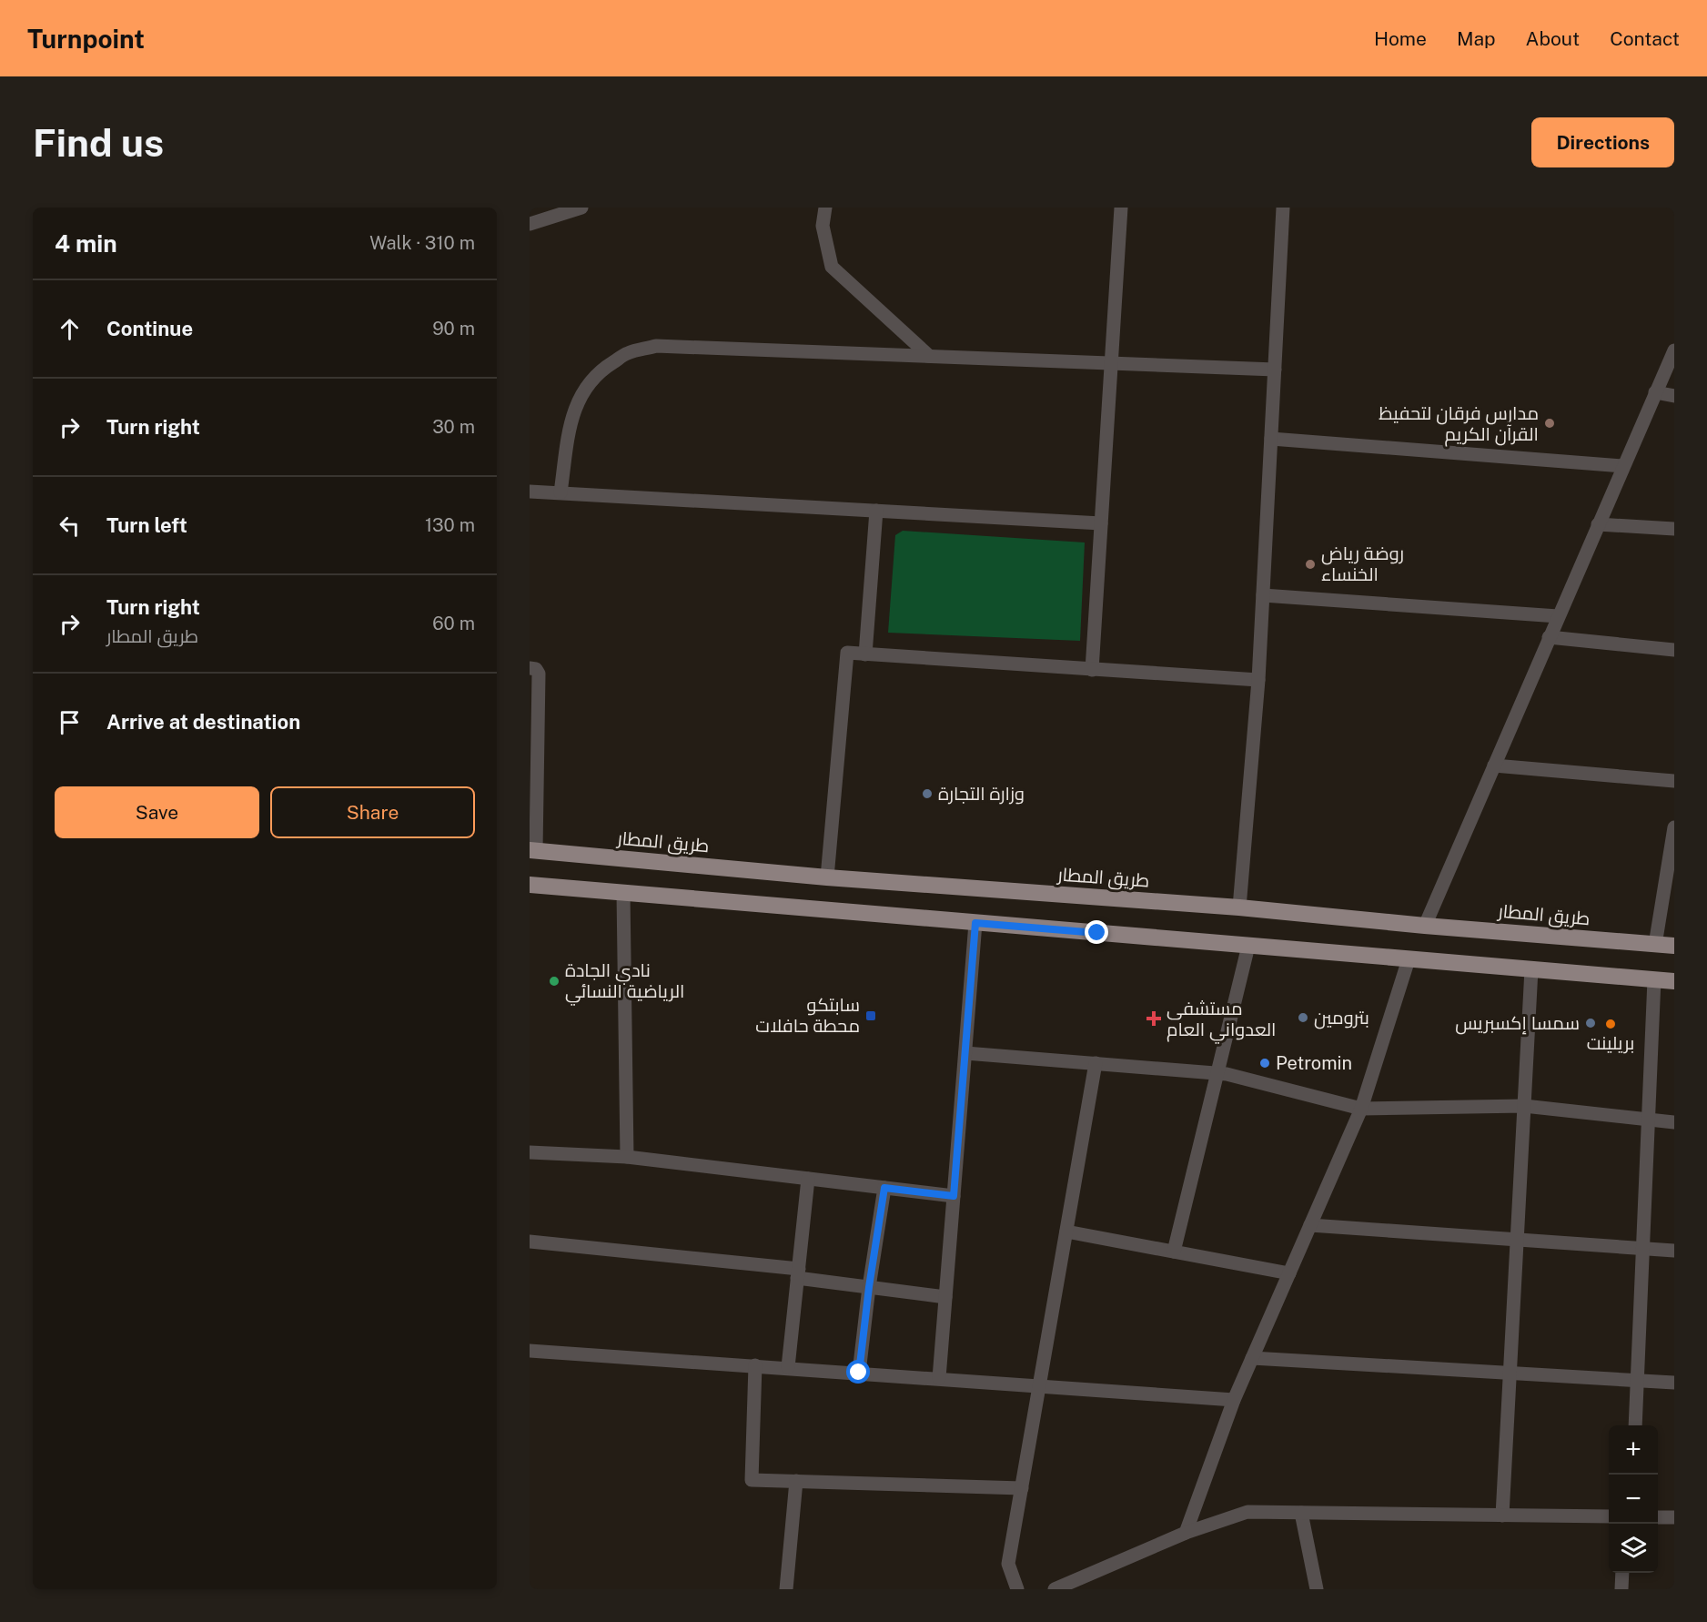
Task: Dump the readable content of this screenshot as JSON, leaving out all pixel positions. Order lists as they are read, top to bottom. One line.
{"streets":{"main road":["طريق المطار"]},"places":{"other":["مدارس فرقان لتحفيظ القرآن الكريم","روضة رياض الخنساء","وزارة التجارة","نادي الجادة الرياضية النسائي","بترومين","سمسا إكسبريس","بريلينت","Petromin"],"transit":["سابتكو محطة حافلات"],"health":["مستشفى العدواني العام"]},"page":{"header":"Turnpoint","nav":["Home","Map","About","Contact"],"buttons":["Directions",["Save","Share"]],"title":"Find us","heading":["4 min","Walk · 310 m"],"list":[["Continue","90 m"],["Turn right","30 m"],["Turn left","130 m"],["Turn right","طريق المطار","60 m"],"Arrive at destination"],"map_buttons":["+","−"]}}
